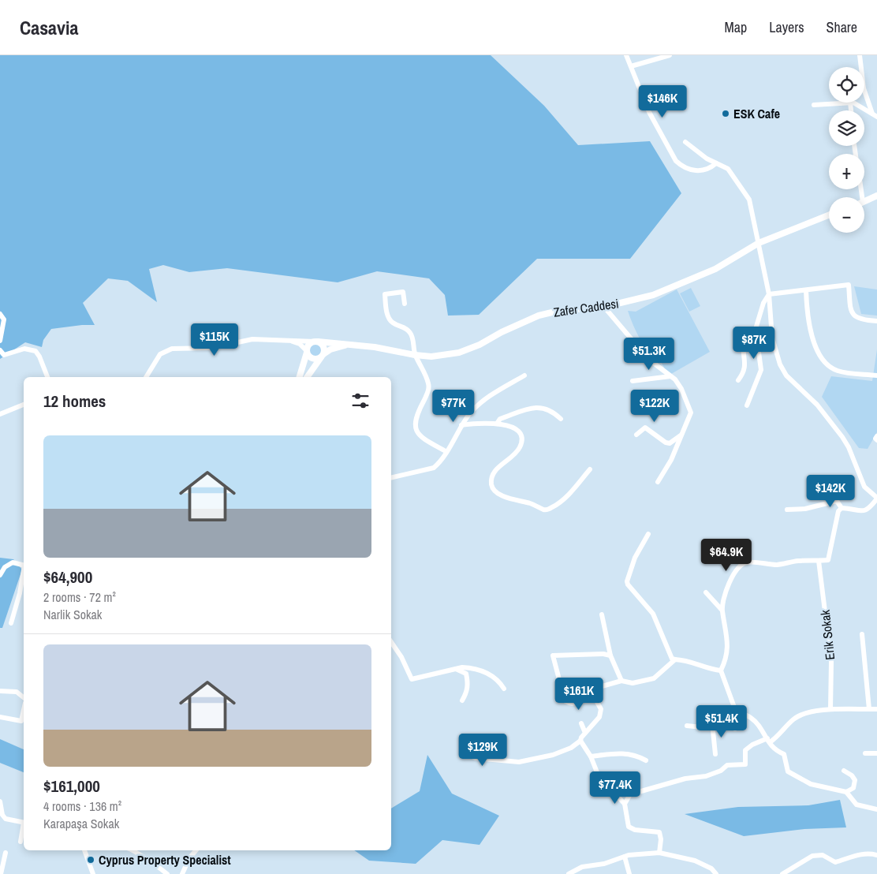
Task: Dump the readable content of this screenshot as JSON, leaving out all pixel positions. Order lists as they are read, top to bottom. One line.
{"streets":{"street":["Zafer Caddesi","Erik Sokak"]},"places":["ESK Cafe","Cyprus Property Specialist"],"page":{"header":"Casavia","nav":["Map","Layers","Share"],"map_buttons":["+","−"],"price":["$146K","$115K","$87K","$51.3K","$77K","$122K","$142K","$64.9K","$161K","$51.4K","$129K","$77.4K"],"heading":"12 homes","list":[{"name":"$64,900","note":"2 rooms · 72 m² · Narlik Sokak"},{"name":"$161,000","note":"4 rooms · 136 m² · Karapaşa Sokak"}]}}
